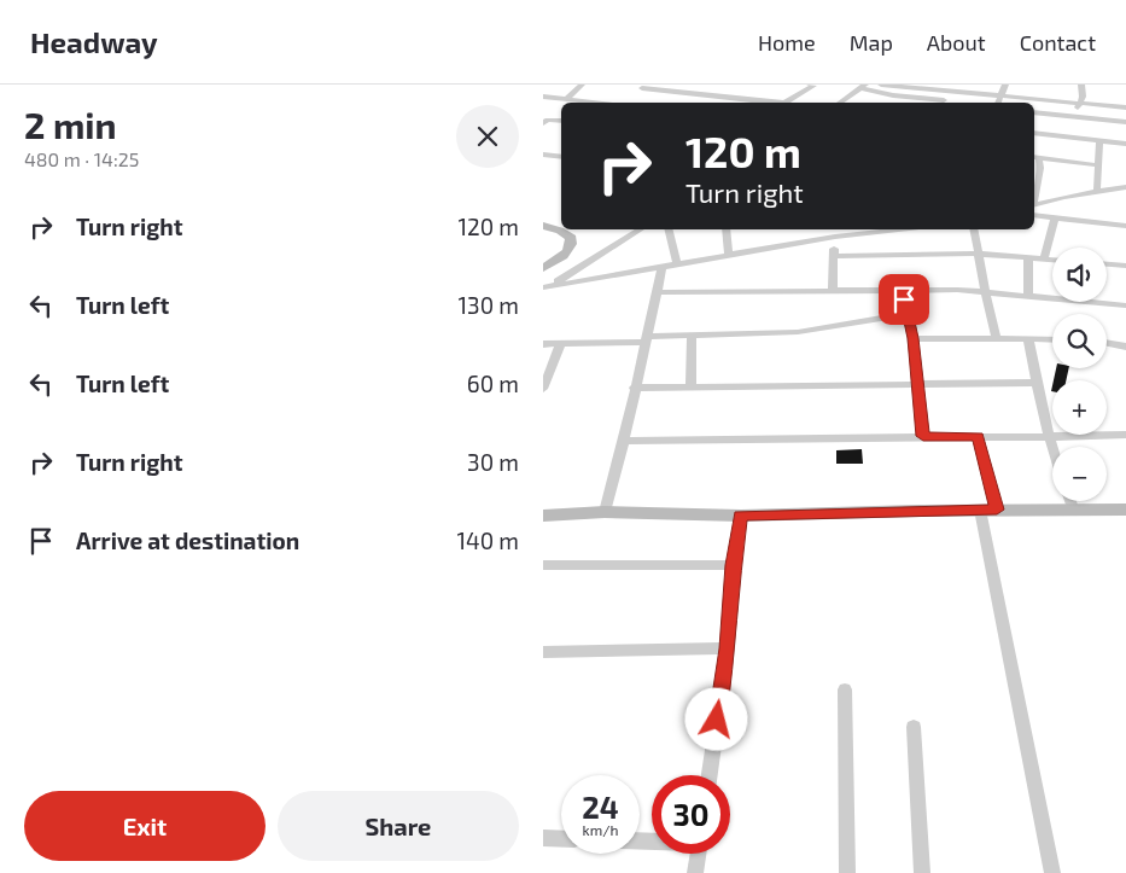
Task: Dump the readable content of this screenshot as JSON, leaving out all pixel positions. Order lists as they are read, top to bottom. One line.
{"page":{"header":"Headway","nav":["Home","Map","About","Contact"],"heading":["2 min","480 m · 14:25"],"turn":["120 m","Turn right"],"list":[{"name":"Turn right","value":"120 m"},{"name":"Turn left","value":"130 m"},{"name":"Turn left","value":"60 m"},{"name":"Turn right","value":"30 m"},{"name":"Arrive at destination","value":"140 m"}],"map_buttons":["+","−"],"speed":"24 km/h","limit":"30","buttons":["Exit","Share"]}}
